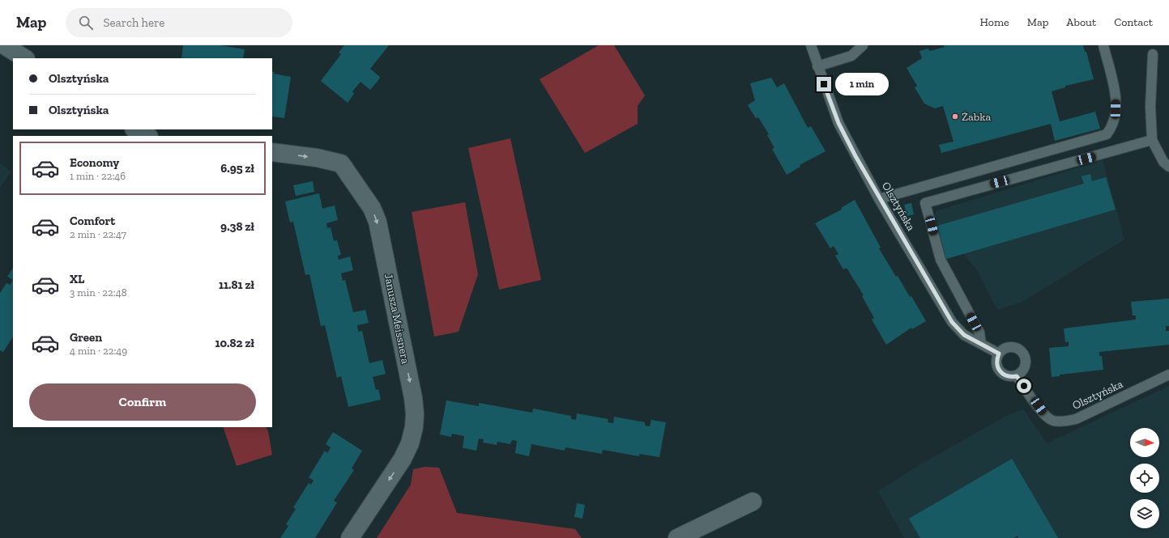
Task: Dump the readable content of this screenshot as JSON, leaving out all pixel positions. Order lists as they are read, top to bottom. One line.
{"streets":{"street":["Janusza Meissnera"],"lane":["Olsztyńska"]},"one_way":["Janusza Meissnera"],"places":["Żabka"],"north":"right","page":{"header":"Map","search":"Search here","nav":["Home","Map","About","Contact"],"banner":["Olsztyńska","Olsztyńska"],"bubble":"1 min","list":[{"name":"Economy","note":"1 min · 22:46","value":"6.95 zł"},{"name":"Comfort","note":"2 min · 22:47","value":"9.38 zł"},{"name":"XL","note":"3 min · 22:48","value":"11.81 zł"},{"name":"Green","note":"4 min · 22:49","value":"10.82 zł"}],"buttons":"Confirm"}}
